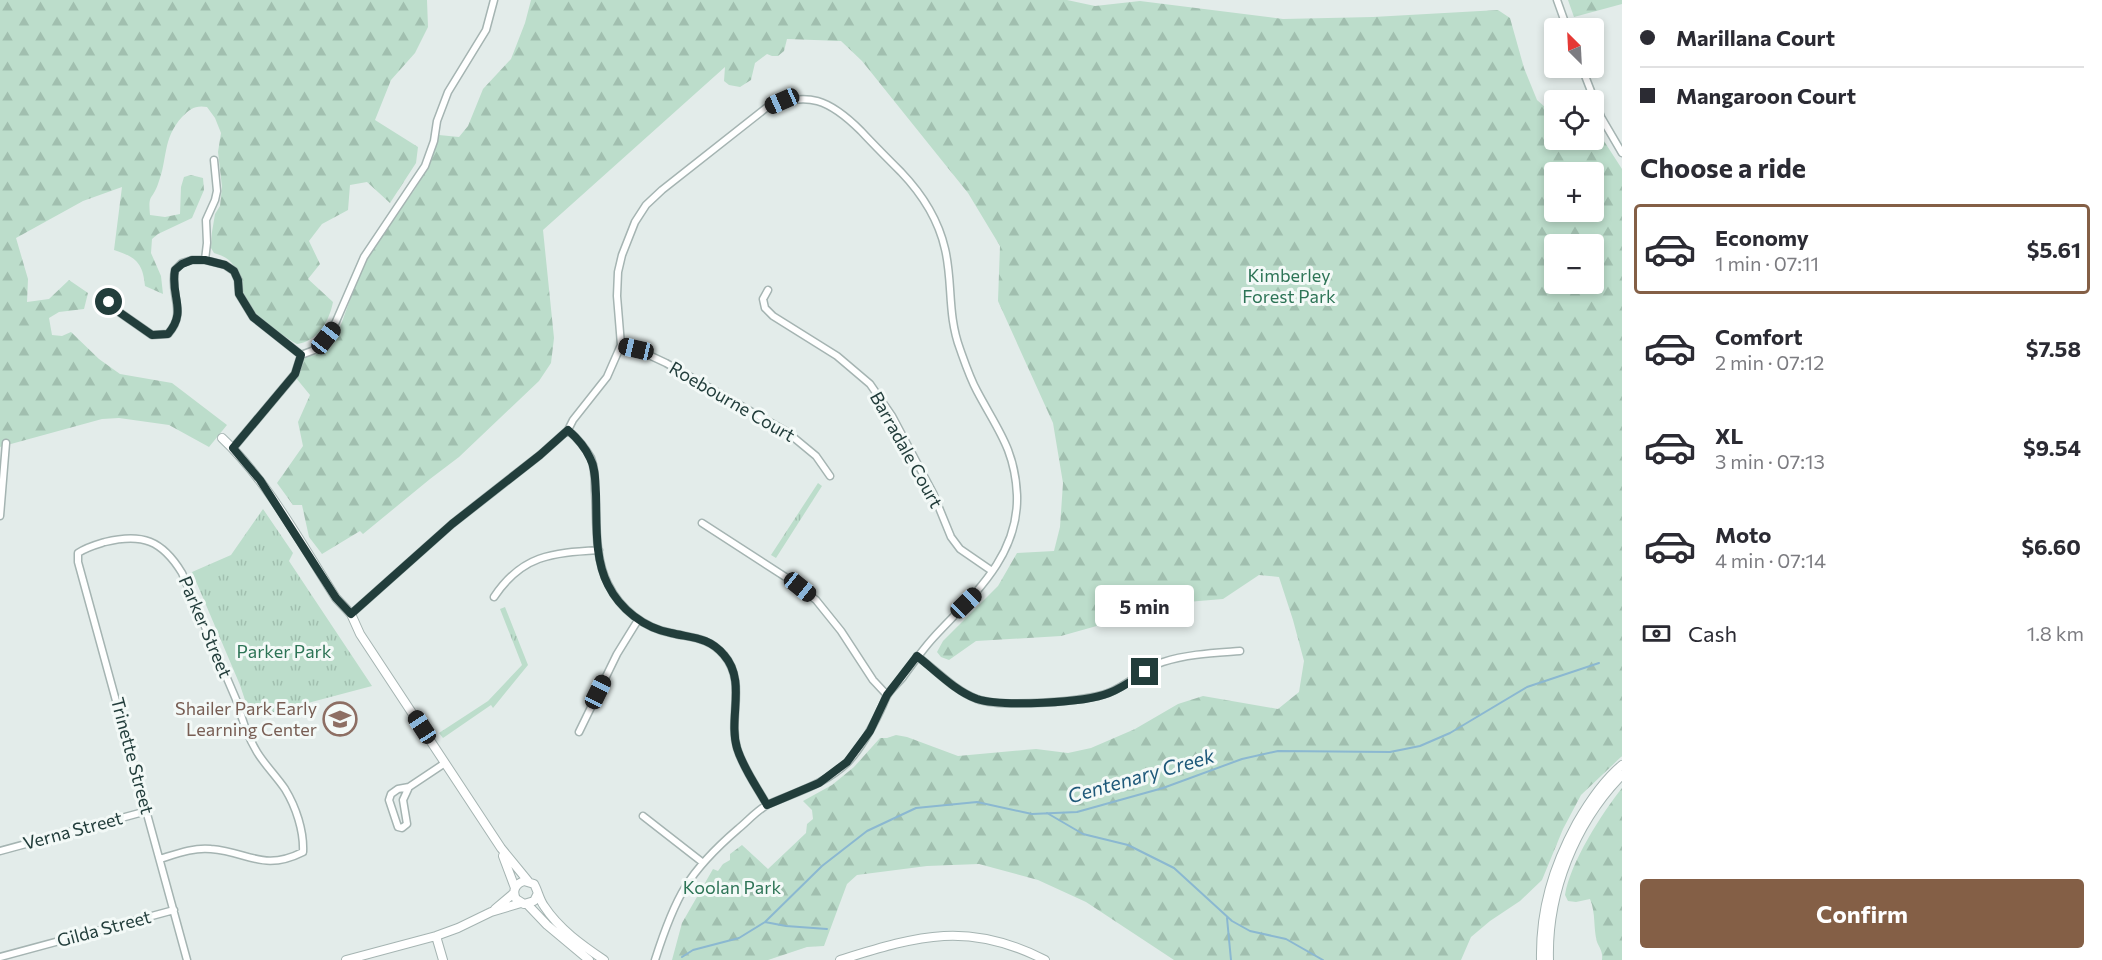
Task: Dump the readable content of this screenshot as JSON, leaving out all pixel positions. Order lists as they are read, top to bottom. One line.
{"streets":{"street":["Roebourne Court","Barradale Court","Parker Street","Trinette Street","Verna Street","Gilda Street"]},"crossings":[["Parker Street","Trinette Street"],["Trinette Street","Verna Street"],["Trinette Street","Gilda Street"]],"water":["Centenary Creek"],"parks":["Kimberley Forest Park","Parker Park","Koolan Park"],"places":{"school or university":["Shailer Park Early Learning Center"]},"north":"top left","page":{"banner":["Marillana Court","Mangaroon Court"],"map_buttons":["+","−"],"heading":"Choose a ride","list":[{"name":"Economy","note":"1 min · 07:11","value":"$5.61"},{"name":"Comfort","note":"2 min · 07:12","value":"$7.58"},{"name":"XL","note":"3 min · 07:13","value":"$9.54"},{"name":"Moto","note":"4 min · 07:14","value":"$6.60"}],"bubble":"5 min","pay":["Cash","1.8 km"],"buttons":"Confirm"}}
